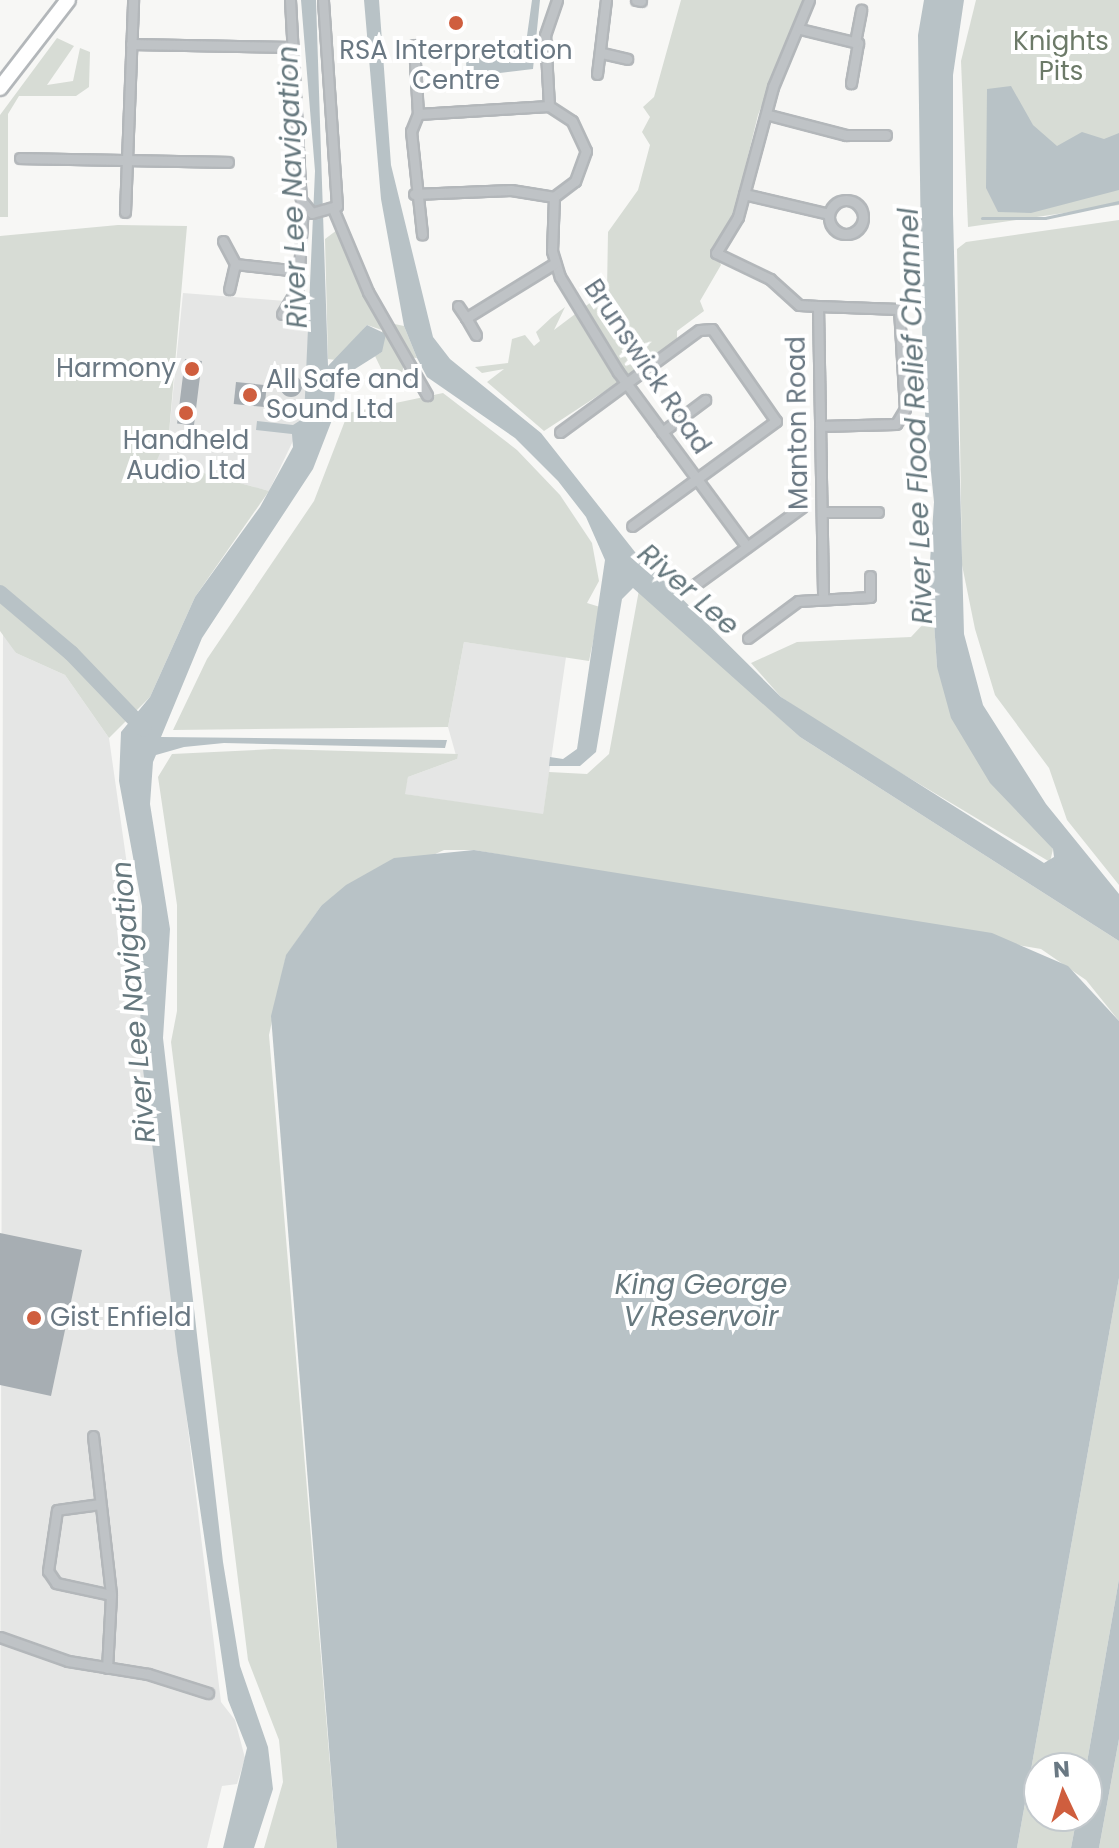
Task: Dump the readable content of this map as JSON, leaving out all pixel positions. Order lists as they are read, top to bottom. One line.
{"streets":{"street":["Brunswick Road","Manton Road"]},"water":["River Lee Navigation","River Lee Flood Relief Channel","River Lee","King George V Reservoir"],"parks":["Knights Pits"],"places":["RSA Interpretation Centre","Harmony","All Safe and Sound Ltd","Handheld Audio Ltd","Gist Enfield"],"north":"top"}
